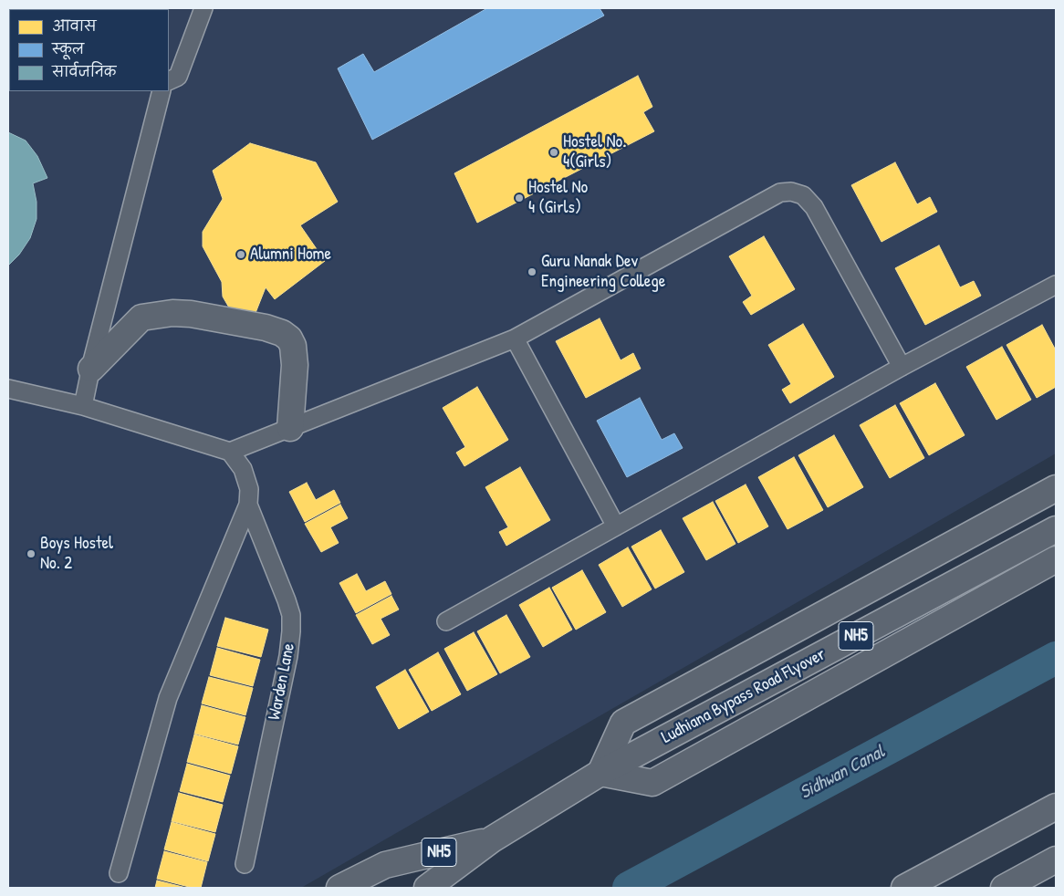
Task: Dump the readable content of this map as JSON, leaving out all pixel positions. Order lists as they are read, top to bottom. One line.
{"streets":{"main road":["NH5","Ludhiana Bypass Road Flyover"],"lane":["Warden Lane"]},"crossings":[["NH5","Ludhiana Bypass Road Flyover"]],"water":["Sidhwan Canal"],"places":["Hostel No. 4(Girls)","Hostel No 4 (Girls)","Alumni Home","Guru Nanak Dev Engineering College","Boys Hostel No. 2"],"legend":["आवास","स्कूल","सार्वजनिक"]}
